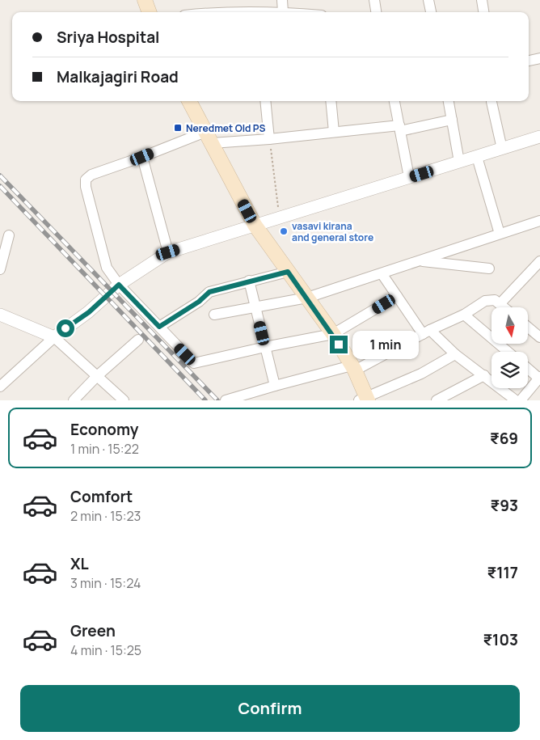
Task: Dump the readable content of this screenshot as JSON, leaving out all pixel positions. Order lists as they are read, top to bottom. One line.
{"places":{"transit":["Neredmet Old PS"],"other":["vasavi kirana and general store"]},"north":"bottom","page":{"banner":["Sriya Hospital","Malkajagiri Road"],"bubble":"1 min","list":[{"name":"Economy","note":"1 min · 15:22","value":"₹69"},{"name":"Comfort","note":"2 min · 15:23","value":"₹93"},{"name":"XL","note":"3 min · 15:24","value":"₹117"},{"name":"Green","note":"4 min · 15:25","value":"₹103"}],"buttons":"Confirm"}}
